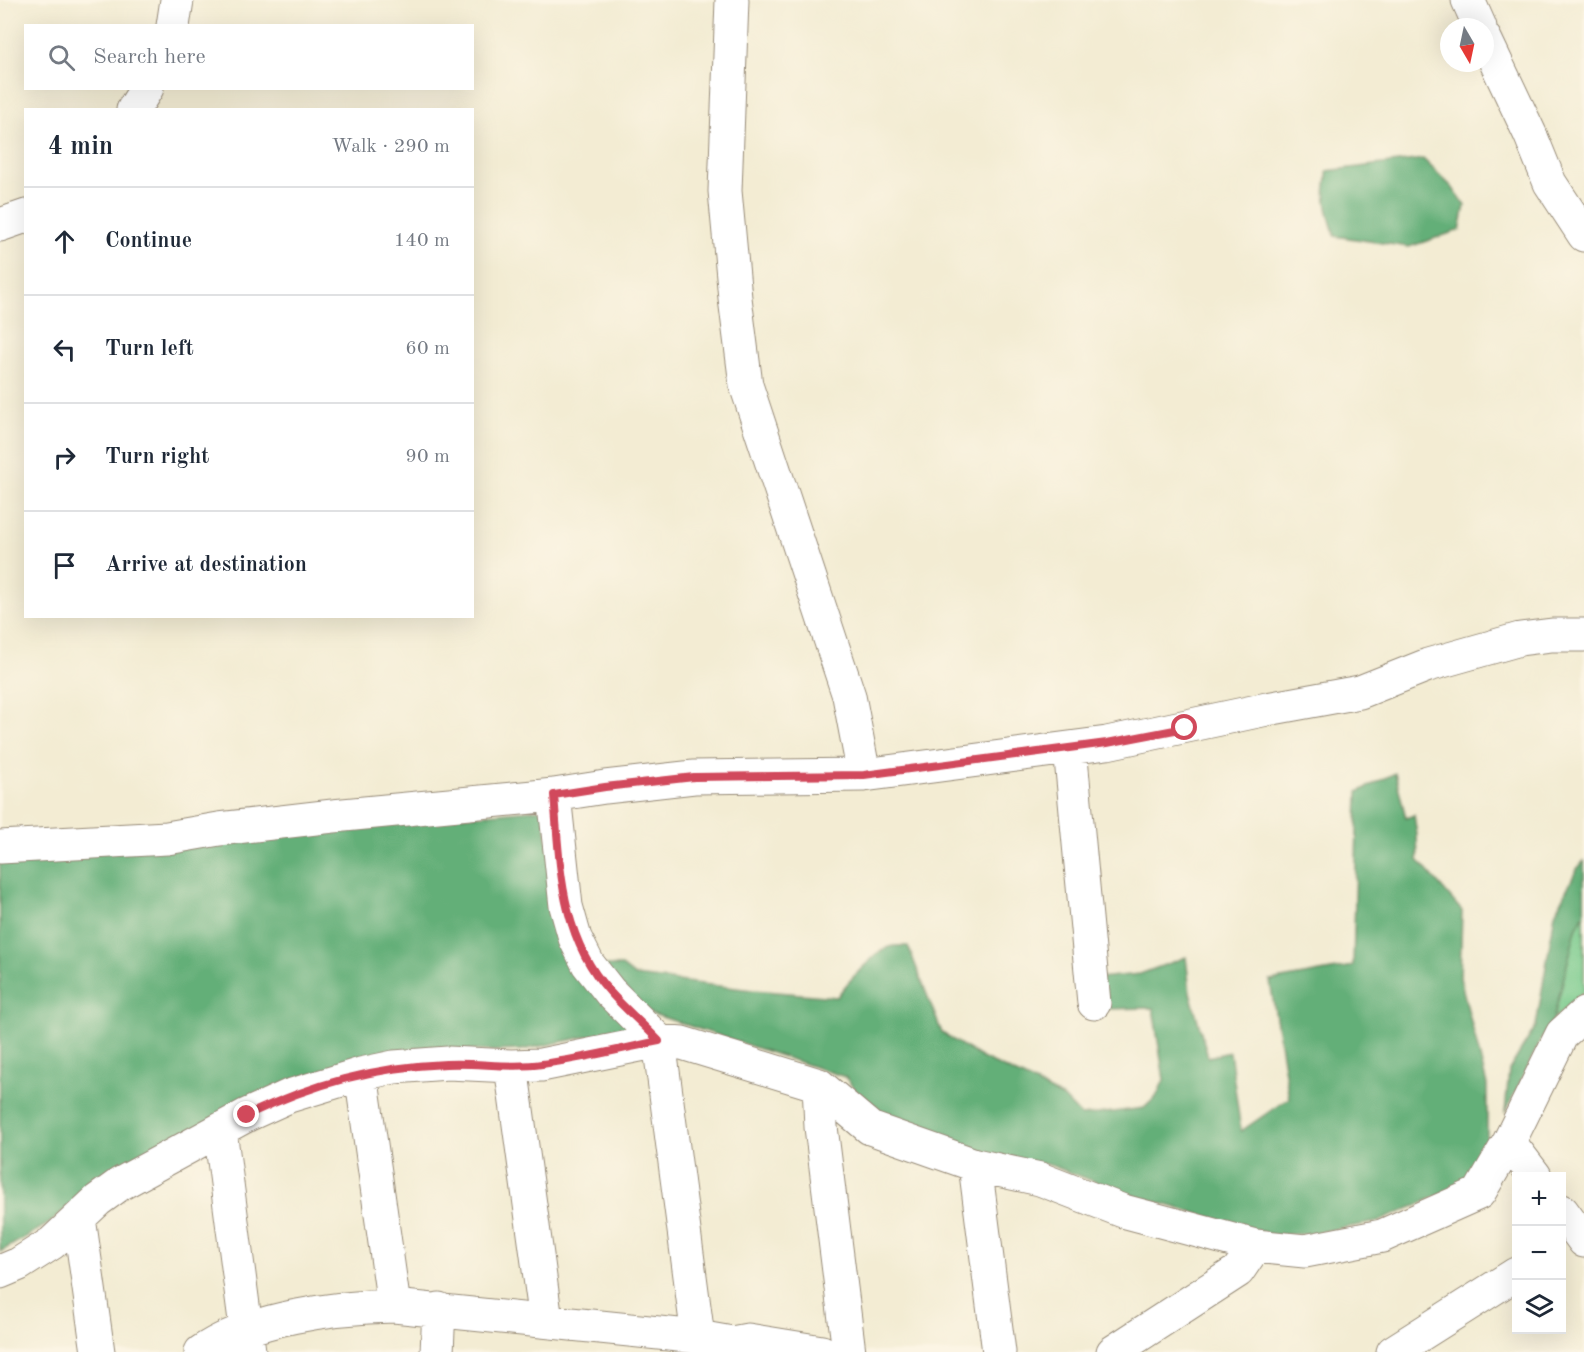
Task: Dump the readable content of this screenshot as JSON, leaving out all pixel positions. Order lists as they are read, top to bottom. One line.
{"north":"bottom","page":{"search":"Search here","heading":["4 min","Walk · 290 m"],"list":[["Continue","140 m"],["Turn left","60 m"],["Turn right","90 m"],"Arrive at destination"],"map_buttons":["+","−"]}}
